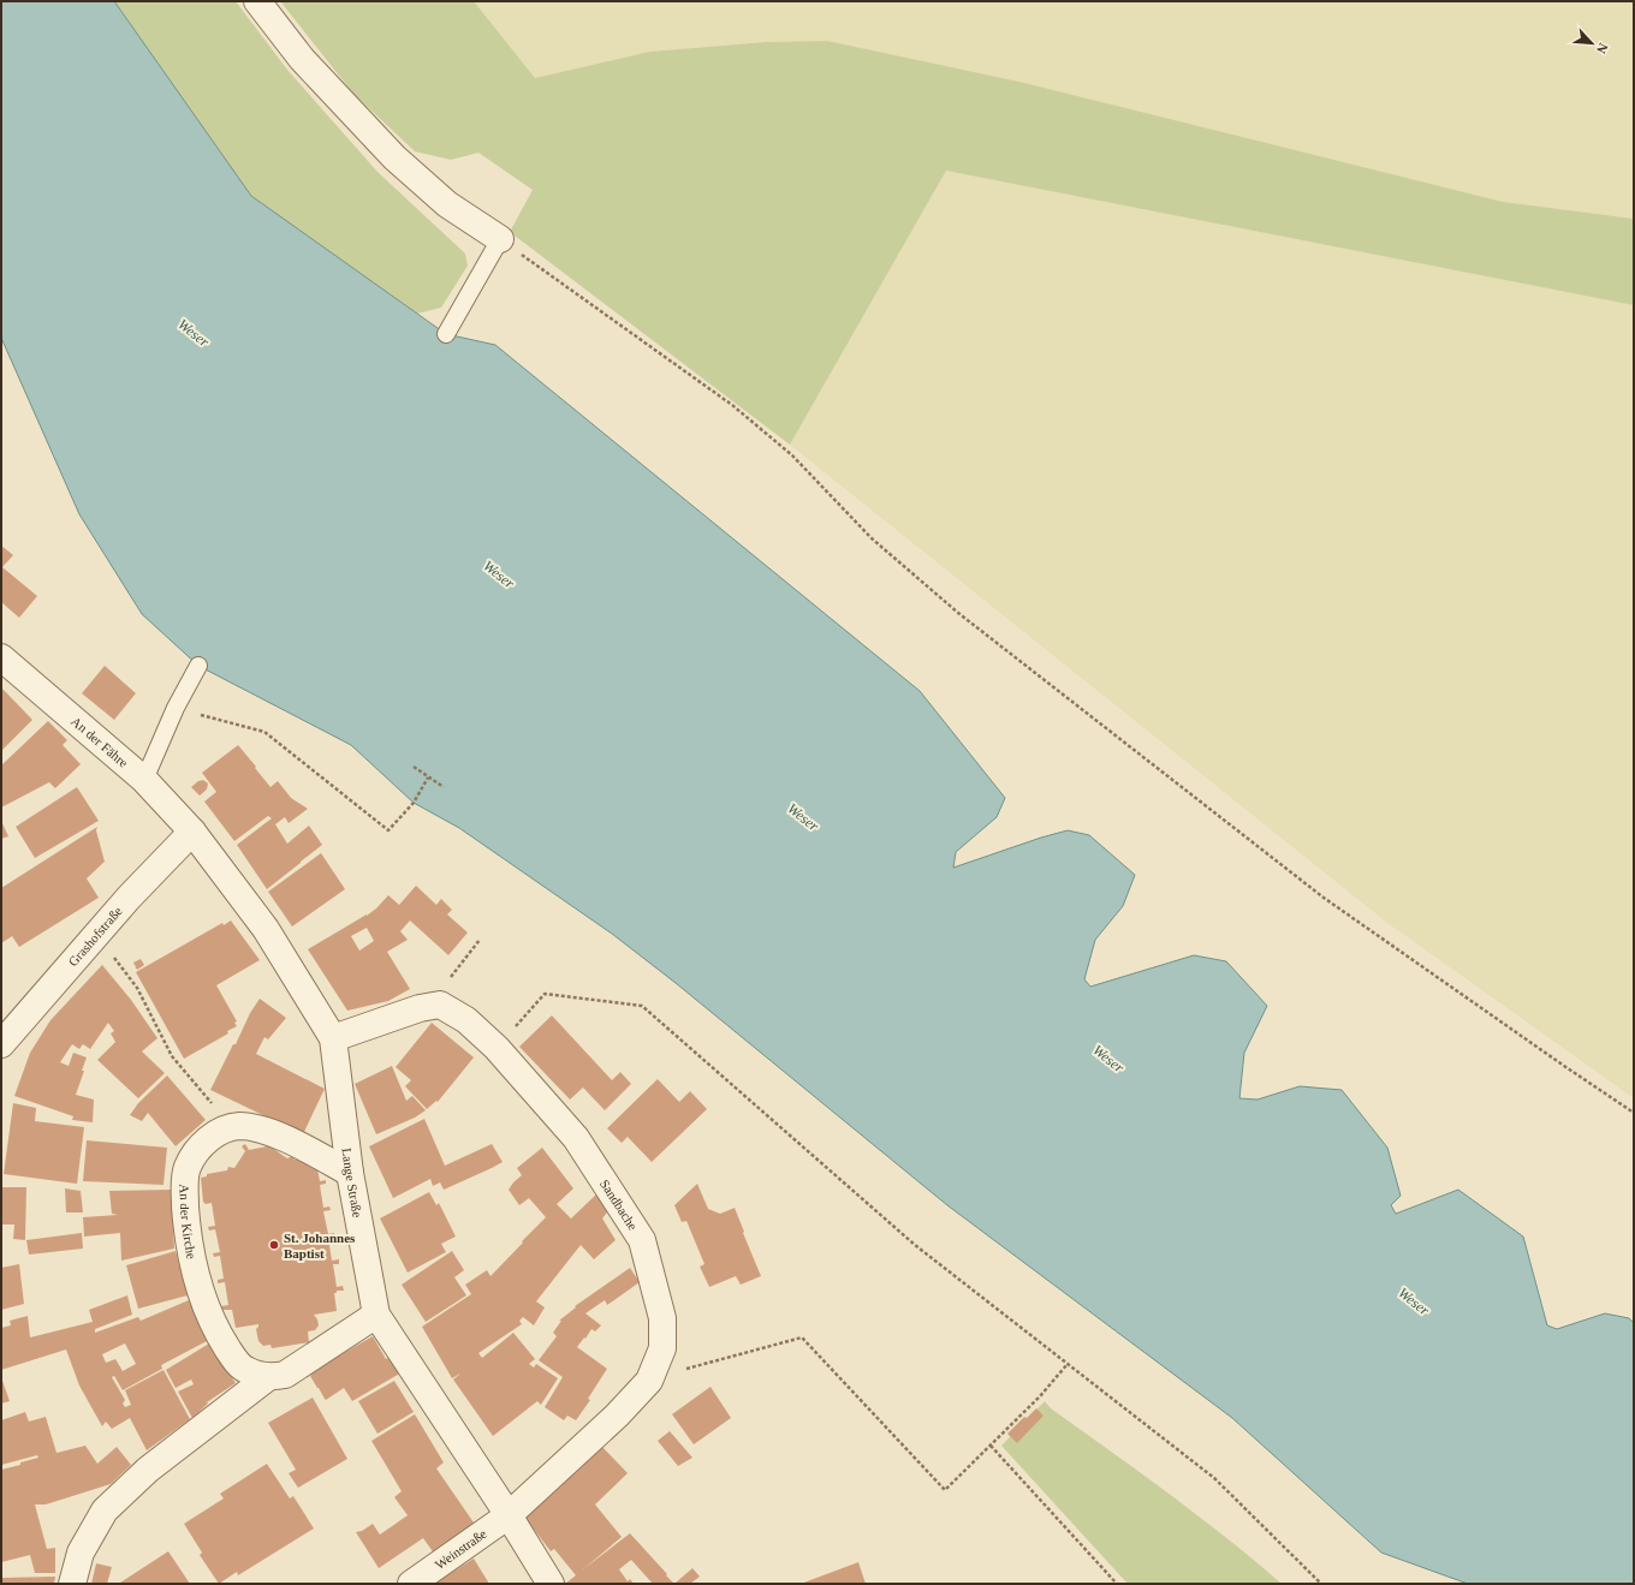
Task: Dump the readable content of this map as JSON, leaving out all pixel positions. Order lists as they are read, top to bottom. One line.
{"streets":{"street":["An der Fähre","Grashofstraße","Lange Straße","Sandbache","An der Kirche","Weinstraße"]},"crossings":[["An der Fähre","Grashofstraße"],["An der Fähre","Lange Straße"],["Grashofstraße","Lange Straße"],["Lange Straße","Sandbache"],["Lange Straße","An der Kirche"],["Lange Straße","Weinstraße"],["Sandbache","Weinstraße"]],"water":["Weser"],"places":["St. Johannes Baptist"],"north":"bottom right"}
